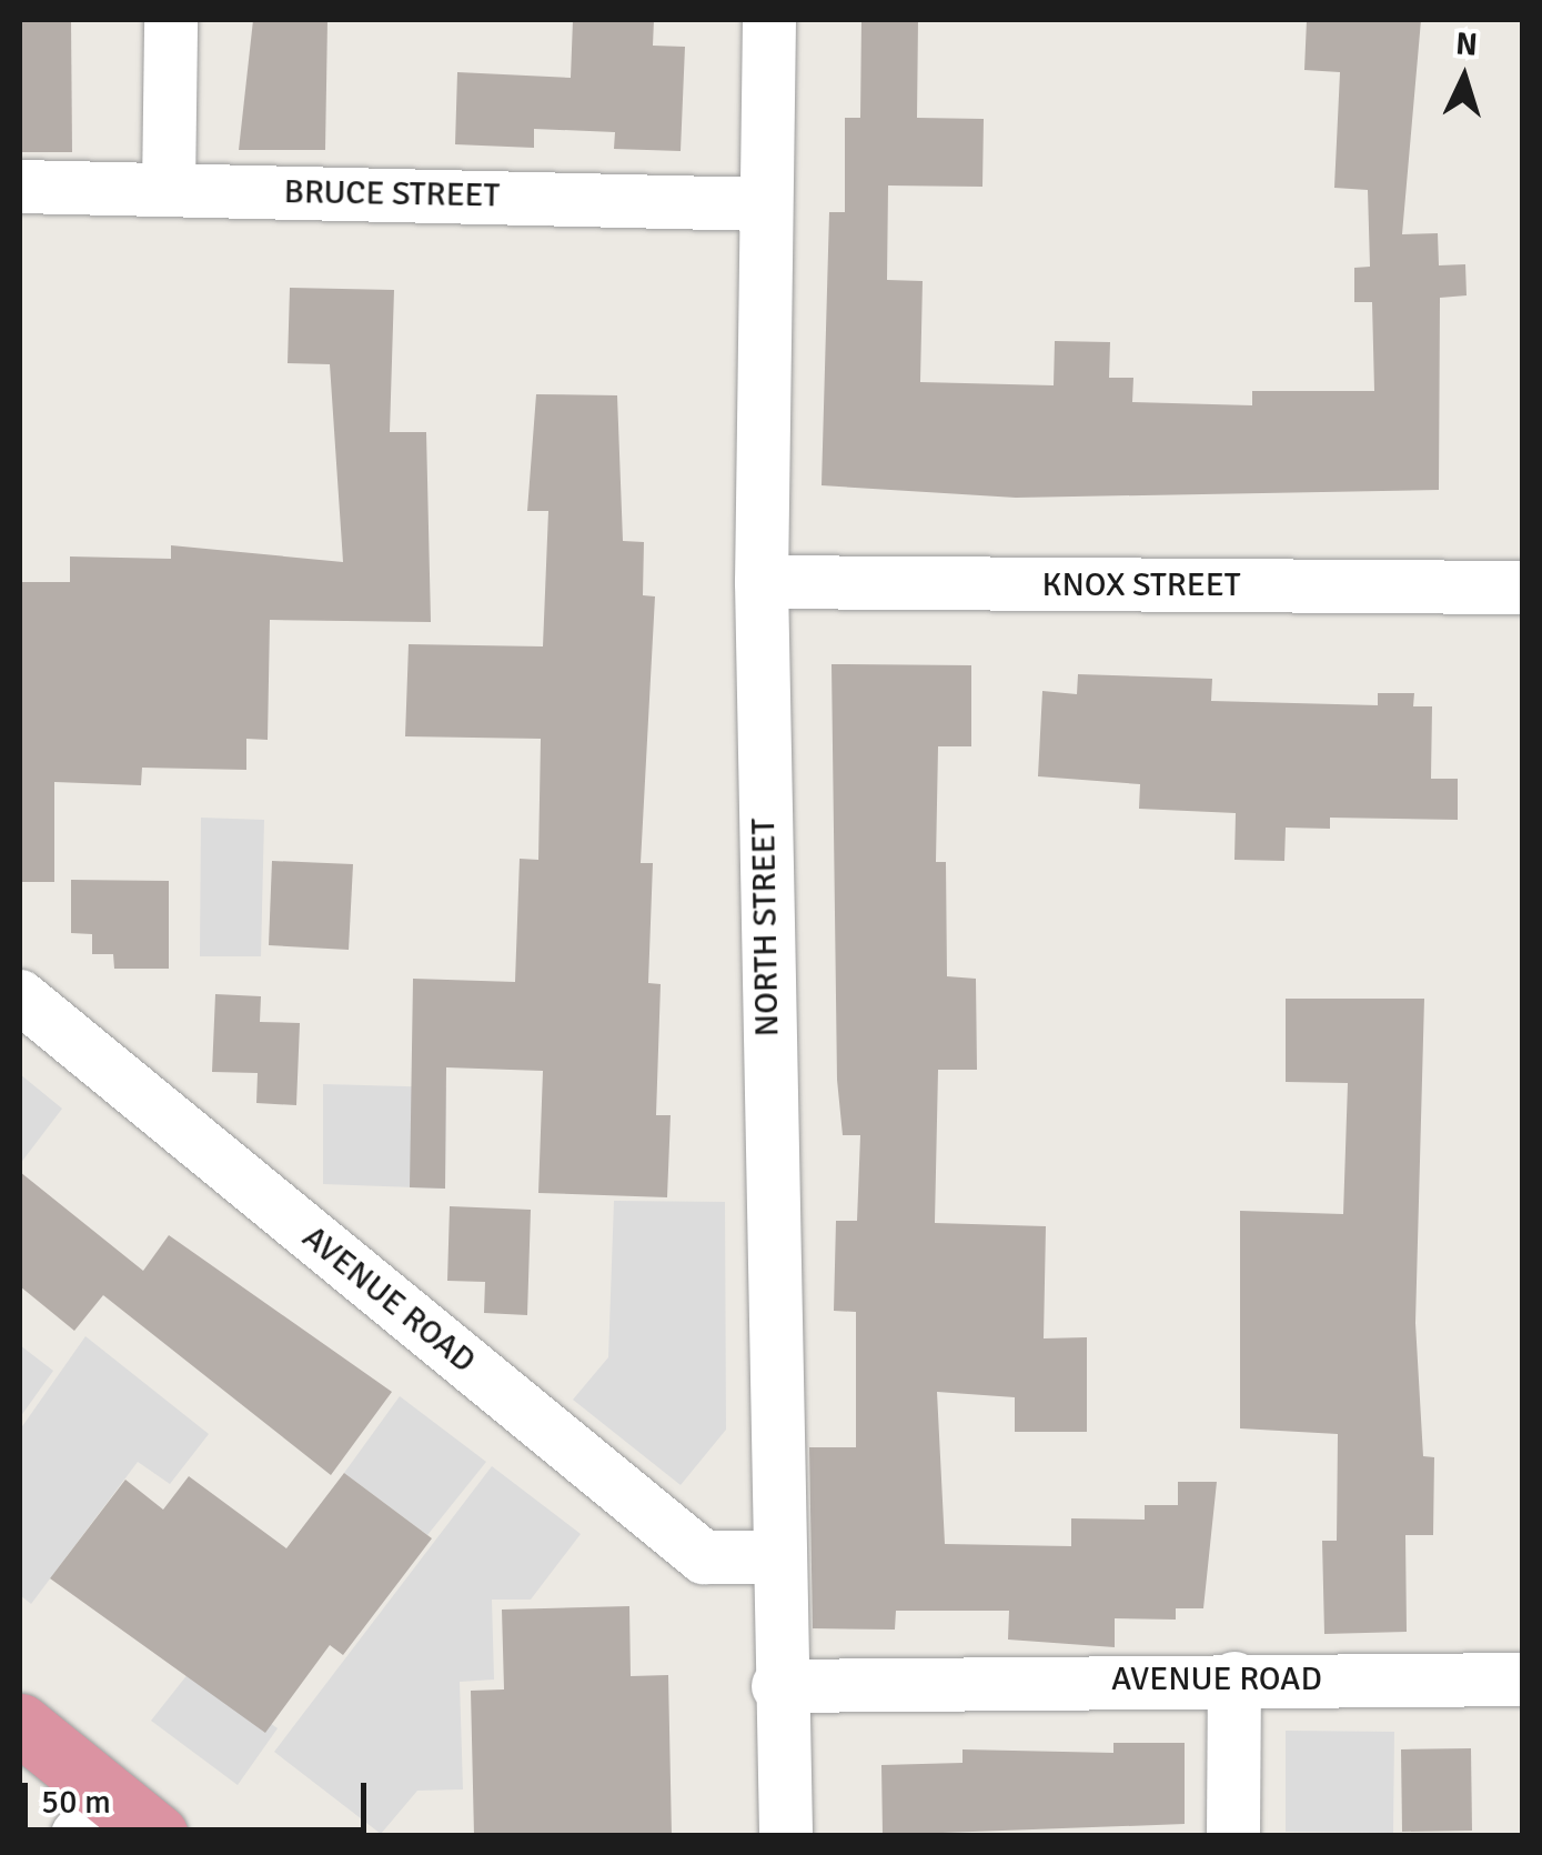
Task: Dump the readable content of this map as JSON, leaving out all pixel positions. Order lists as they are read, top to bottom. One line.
{"streets":{"street":["BRUCE STREET","KNOX STREET","NORTH STREET","AVENUE ROAD"]},"crossings":[["BRUCE STREET","NORTH STREET"],["KNOX STREET","NORTH STREET"],["NORTH STREET","AVENUE ROAD"]],"scale_bar":"50 m","north":"top"}
